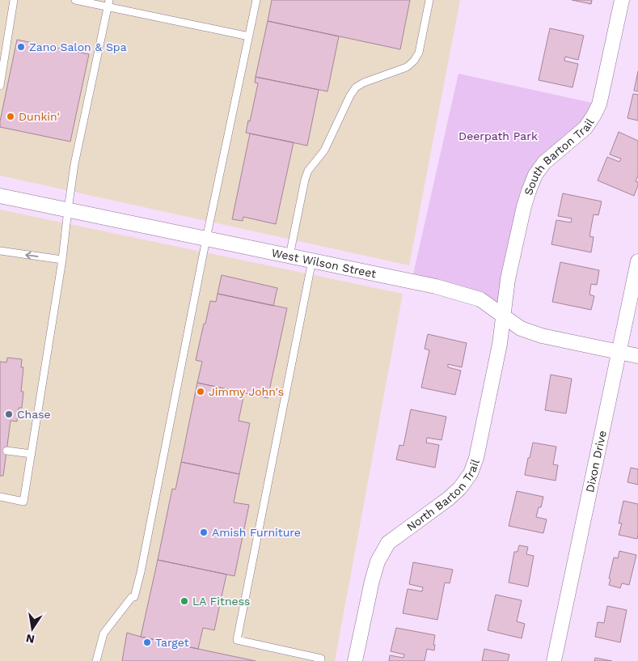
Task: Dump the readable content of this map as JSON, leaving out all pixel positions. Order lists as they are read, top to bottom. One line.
{"streets":{"street":["South Barton Trail","West Wilson Street","Dixon Drive","North Barton Trail"]},"crossings":[["South Barton Trail","West Wilson Street"],["South Barton Trail","North Barton Trail"],["West Wilson Street","Dixon Drive"],["West Wilson Street","North Barton Trail"]],"parks":["Deerpath Park"],"places":["Zano Salon & Spa","Dunkin'","Jimmy John's","Chase","Amish Furniture","LA Fitness","Target"],"north":"bottom"}
